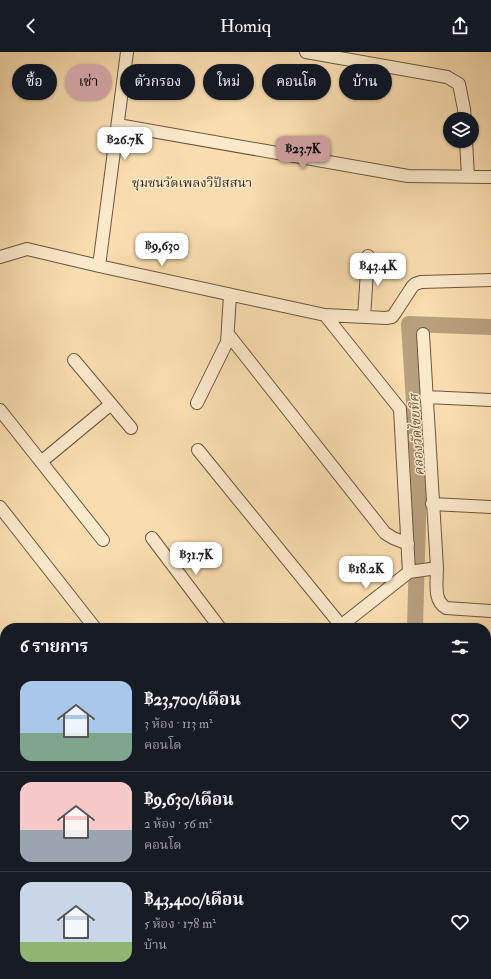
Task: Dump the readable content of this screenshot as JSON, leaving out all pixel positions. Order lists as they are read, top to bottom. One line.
{"districts":["ชุมชนวัดเพลงวิปัสสนา"],"water":["คลองวัดไชยทิศ"],"page":{"header":"Homiq","chip":["ซื้อ","เช่า","ตัวกรอง","ใหม่","คอนโด","บ้าน"],"price":["฿26.7K","฿23.7K","฿9,630","฿43.4K","฿31.7K","฿18.2K"],"heading":"6 รายการ","list":[{"name":"฿23,700/เดือน","note":"3 ห้อง · 113 m² · คอนโด"},{"name":"฿9,630/เดือน","note":"2 ห้อง · 56 m² · คอนโด"},{"name":"฿43,400/เดือน","note":"5 ห้อง · 178 m² · บ้าน"}]}}
